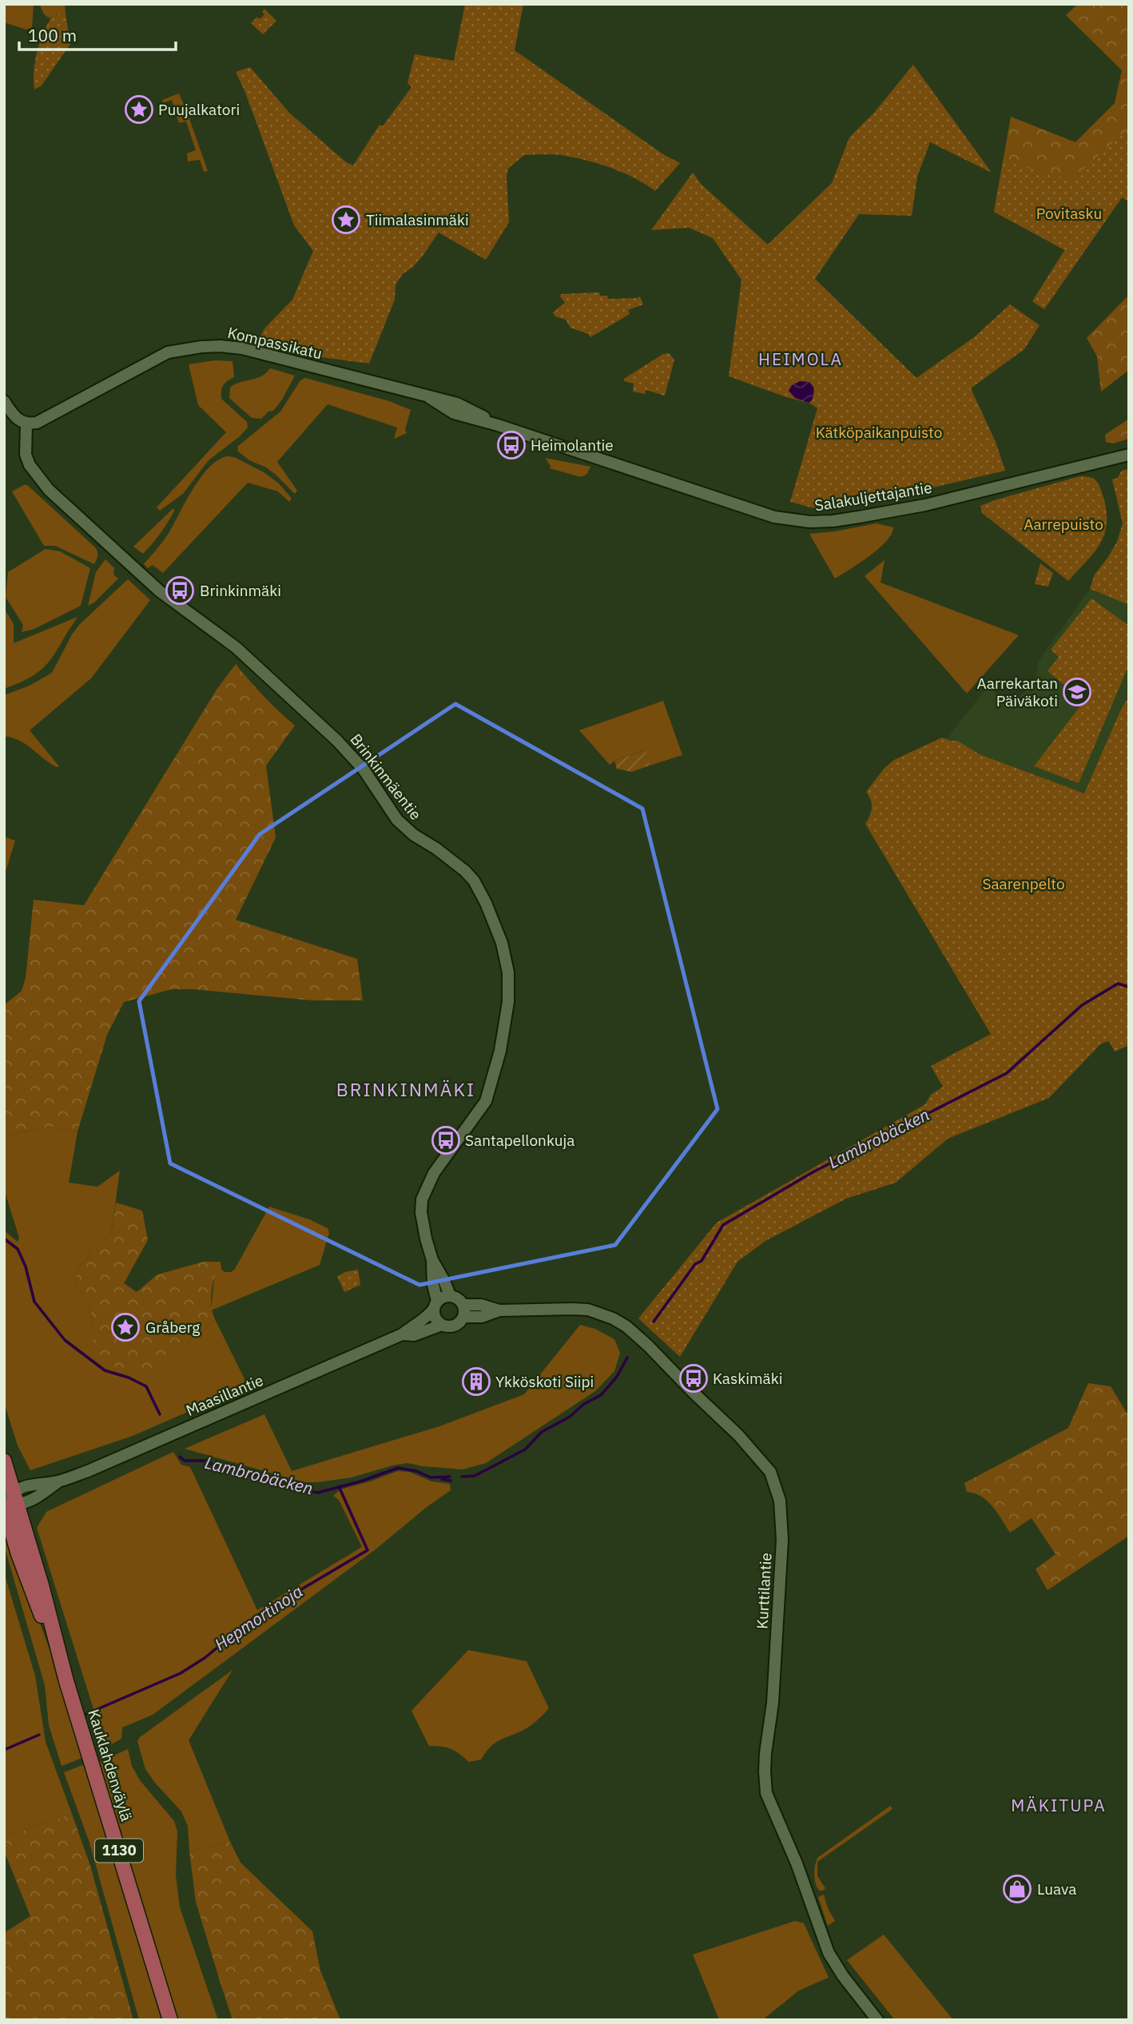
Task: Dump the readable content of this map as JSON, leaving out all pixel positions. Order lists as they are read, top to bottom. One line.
{"streets":{"main road":["Kauklahdenväylä","1130"],"street":["Kompassikatu","Salakuljettajantie","Brinkinmäentie","Maasillantie","Kurttilantie"]},"crossings":[["Kompassikatu","Salakuljettajantie"],["Kompassikatu","Brinkinmäentie"],["Brinkinmäentie","Maasillantie"],["Brinkinmäentie","Kurttilantie"],["Maasillantie","Kurttilantie"],["Maasillantie","Kauklahdenväylä"]],"districts":["HEIMOLA","BRINKINMÄKI","MÄKITUPA"],"water":["Lambrobäcken","Hepmortinoja"],"parks":["Povitasku","Kätköpaikanpuisto","Aarrepuisto","Saarenpelto"],"places":{"place":["Puujalkatori","Tiimalasinmäki","Gråberg"],"bus stop":["Heimolantie","Brinkinmäki","Santapellonkuja","Kaskimäki"],"school or university":["Aarrekartan Päiväkoti"],"building":["Ykköskoti Siipi"],"shop":["Luava"]},"scale_bar":"100 m"}
